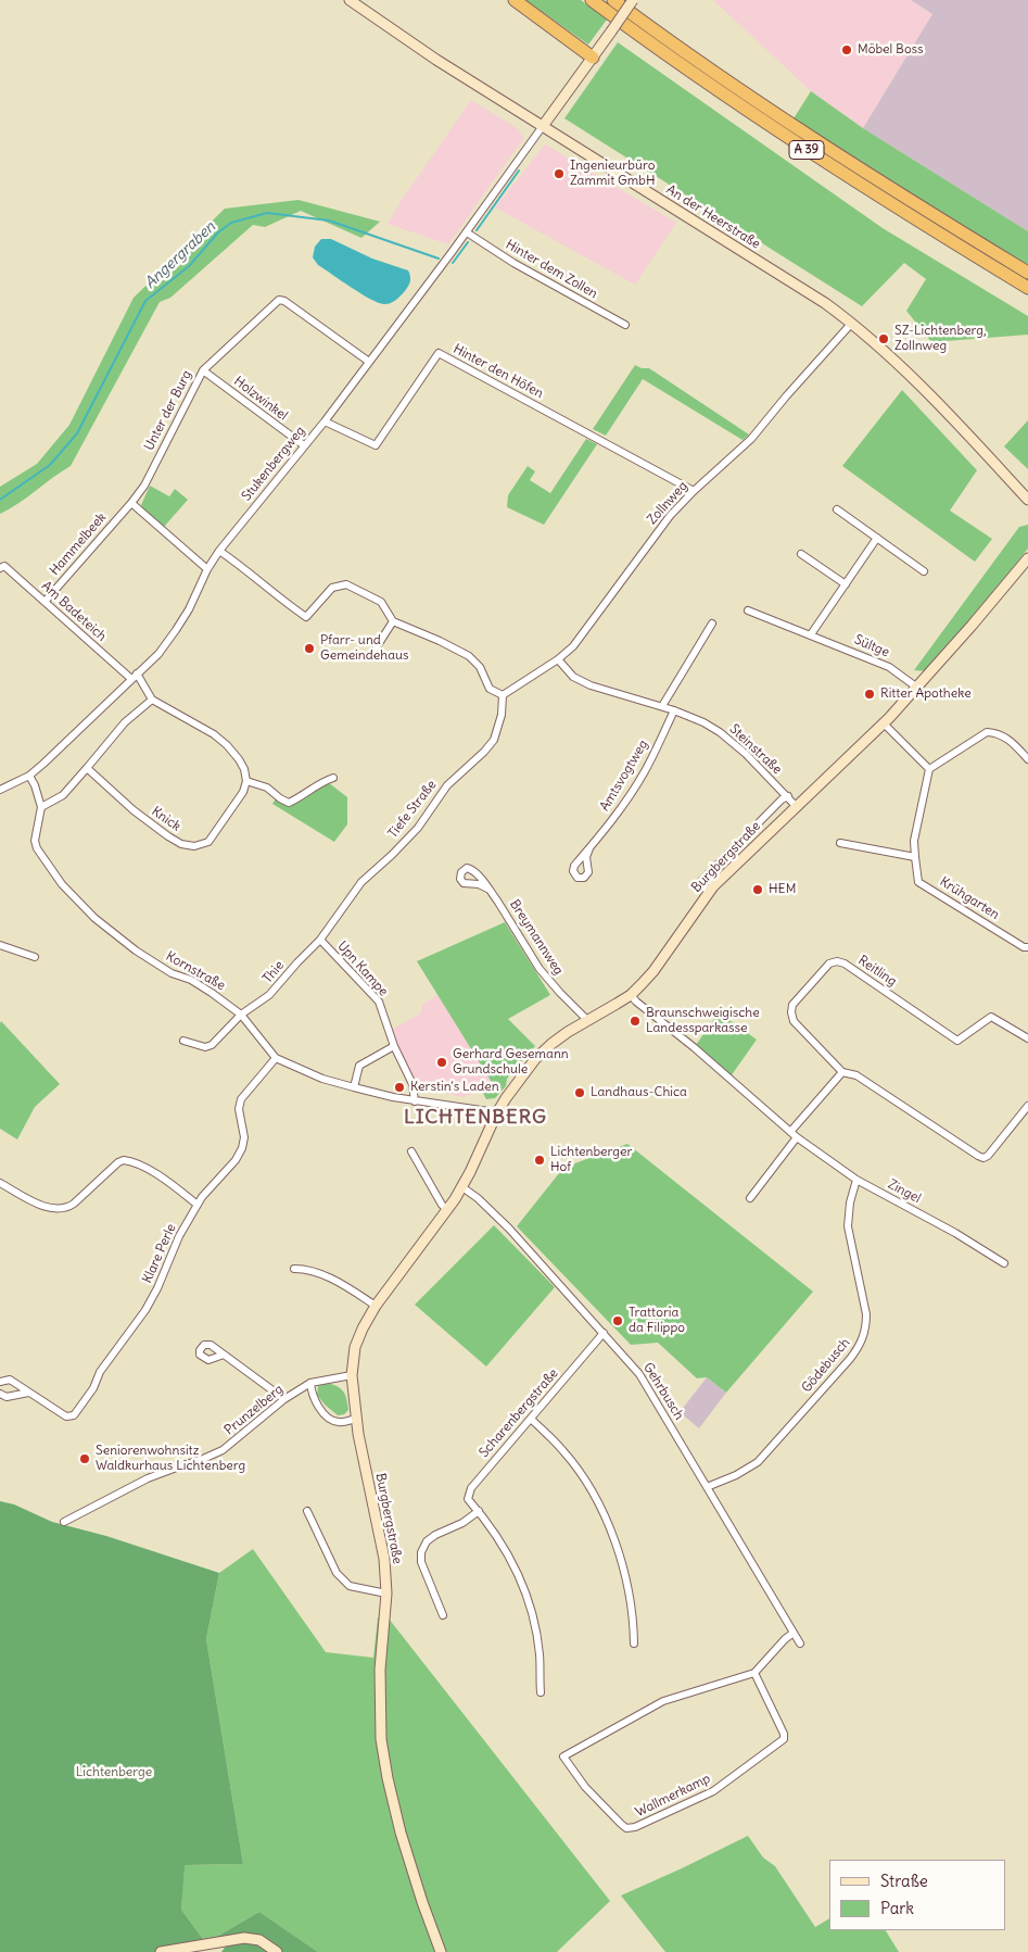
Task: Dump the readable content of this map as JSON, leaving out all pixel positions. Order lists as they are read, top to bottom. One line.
{"streets":{"highway":["A 39"],"street":["An der Heerstraße","Hinter dem Zollen","Hinter den Höfen","Holzwinkel","Unter der Burg","Stukenbergweg","Zollnweg","Hammelbeek","Am Badeteich","Sültge","Steinstraße","Amtsvogtweg","Tiefe Straße","Knick","Burgbergstraße","Krühgarten","Breymannweg","Upn Kampe","Kornstraße","Reitling","Thie","Zingel","Klare Perle","Gödebusch","Gehrbusch","Prunzelberg","Scharenbergstraße","Wallmerkamp"]},"crossings":[["An der Heerstraße","Stukenbergweg"],["An der Heerstraße","Zollnweg"],["Hinter dem Zollen","Stukenbergweg"],["Hinter den Höfen","Stukenbergweg"],["Hinter den Höfen","Zollnweg"],["Holzwinkel","Unter der Burg"],["Holzwinkel","Stukenbergweg"],["Unter der Burg","Stukenbergweg"],["Unter der Burg","Hammelbeek"],["Stukenbergweg","Am Badeteich"],["Zollnweg","Steinstraße"],["Zollnweg","Tiefe Straße"],["Hammelbeek","Am Badeteich"],["Sültge","Burgbergstraße"],["Steinstraße","Amtsvogtweg"],["Steinstraße","Burgbergstraße"],["Tiefe Straße","Upn Kampe"],["Tiefe Straße","Thie"],["Burgbergstraße","Breymannweg"],["Burgbergstraße","Kornstraße"],["Burgbergstraße","Zingel"],["Burgbergstraße","Gehrbusch"],["Burgbergstraße","Prunzelberg"],["Upn Kampe","Kornstraße"],["Upn Kampe","Thie"],["Kornstraße","Thie"],["Kornstraße","Klare Perle"],["Zingel","Gödebusch"],["Gödebusch","Gehrbusch"],["Gehrbusch","Scharenbergstraße"]],"districts":["LICHTENBERG"],"water":["Angergraben"],"parks":["Lichtenberge"],"places":["Möbel Boss","Ingenieurbüro Zammit GmbH","SZ-Lichtenberg, Zollnweg","Pfarr- und Gemeindehaus","Ritter Apotheke","HEM","Braunschweigische Landessparkasse","Gerhard Gesemann Grundschule","Kerstin's Laden","Landhaus-Chica","Lichtenberger Hof","Trattoria da Filippo","Seniorenwohnsitz Waldkurhaus Lichtenberg"],"legend":["Straße","Park"]}
